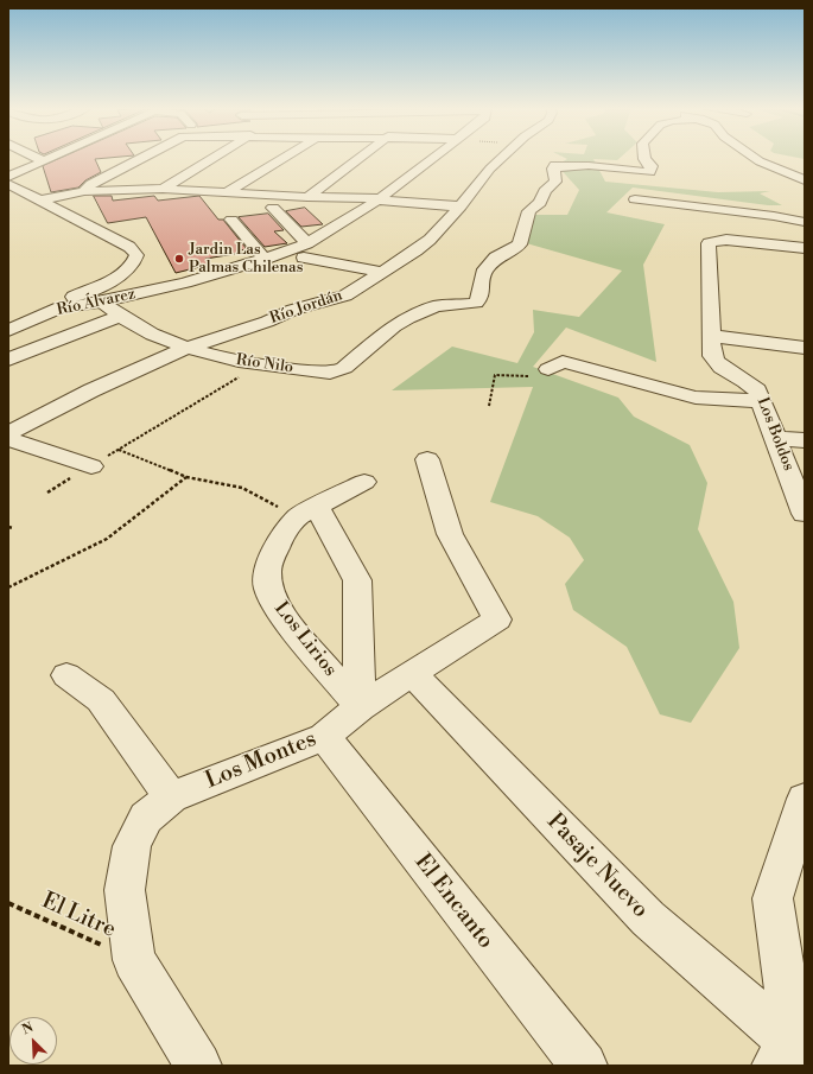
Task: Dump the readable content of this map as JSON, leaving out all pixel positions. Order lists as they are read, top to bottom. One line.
{"streets":{"street":["Río Álvarez","Río Jordán","Río Nilo","Los Boldos","Los Lirios","Los Montes","Pasaje Nuevo","El Encanto"],"path":["El Litre"]},"crossings":[["Río Álvarez","Río Nilo"],["Río Jordán","Río Nilo"],["Los Lirios","Los Montes"],["Los Montes","Pasaje Nuevo"],["Los Montes","El Encanto"],["Los Montes","El Litre"]],"places":["Jardin Las Palmas Chilenas"],"north":"top left"}
